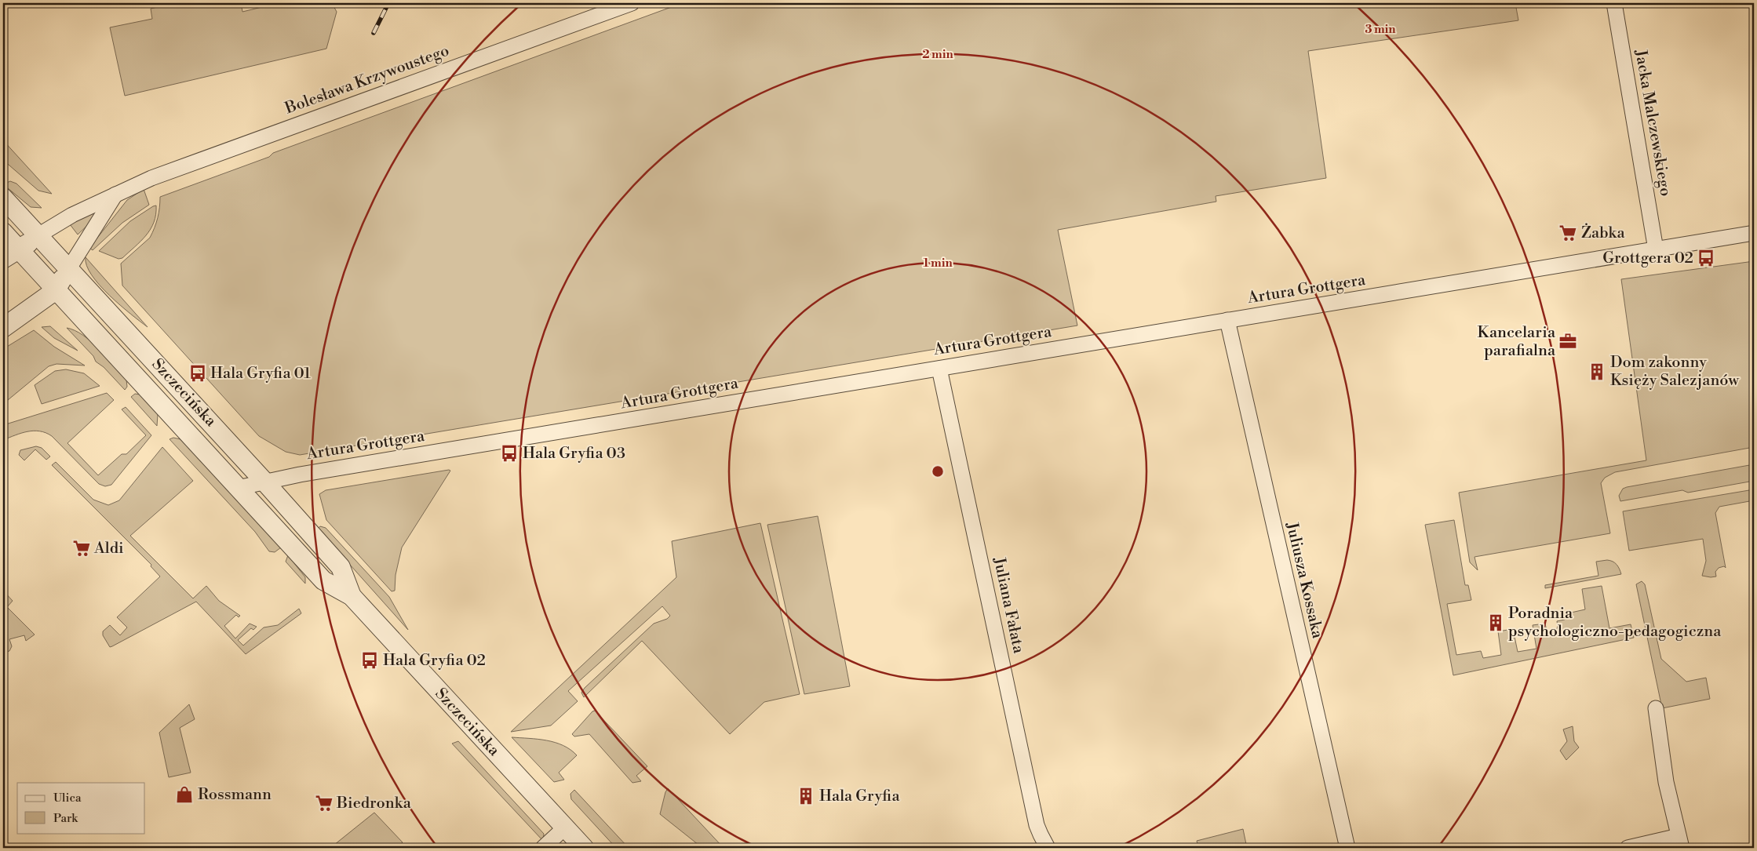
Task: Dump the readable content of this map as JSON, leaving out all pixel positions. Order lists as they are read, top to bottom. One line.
{"streets":{"street":["Bolesława Krzywoustego","Jacka Malczewskiego","Artura Grottgera","Szczecińska","Juliusza Kossaka","Juliana Fałata"]},"crossings":[["Bolesława Krzywoustego","Szczecińska"],["Jacka Malczewskiego","Artura Grottgera"],["Artura Grottgera","Szczecińska"],["Artura Grottgera","Juliusza Kossaka"],["Artura Grottgera","Juliana Fałata"]],"places":{"supermarket":["Żabka","Aldi","Biedronka"],"bus stop":["Grottgera 02","Hala Gryfia 01","Hala Gryfia 03","Hala Gryfia 02"],"office":["Kancelaria parafialna"],"building":["Dom zakonny Księży Salezjanów","Poradnia psychologiczno-pedagogiczna","Hala Gryfia"],"shop":["Rossmann"]},"legend":["Ulica","Park"],"rings":["3 min","2 min","1 min"]}
